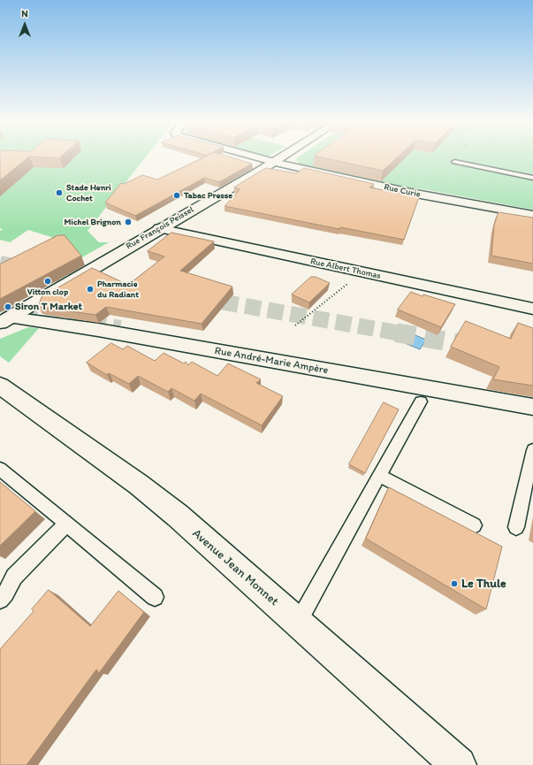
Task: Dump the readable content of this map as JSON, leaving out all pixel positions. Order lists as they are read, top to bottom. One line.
{"streets":{"street":["Rue Curie","Rue François Peissel","Rue Albert Thomas","Rue André-Marie Ampère","Avenue Jean Monnet"]},"crossings":[["Rue Curie","Rue François Peissel"],["Rue François Peissel","Rue Albert Thomas"],["Rue François Peissel","Rue André-Marie Ampère"]],"places":["Stade Henri Cochet","Tabac Presse","Michel Brignon","Vitton clop","Pharmacie du Radiant","Siron T Market","Le Thule"],"north":"top"}
